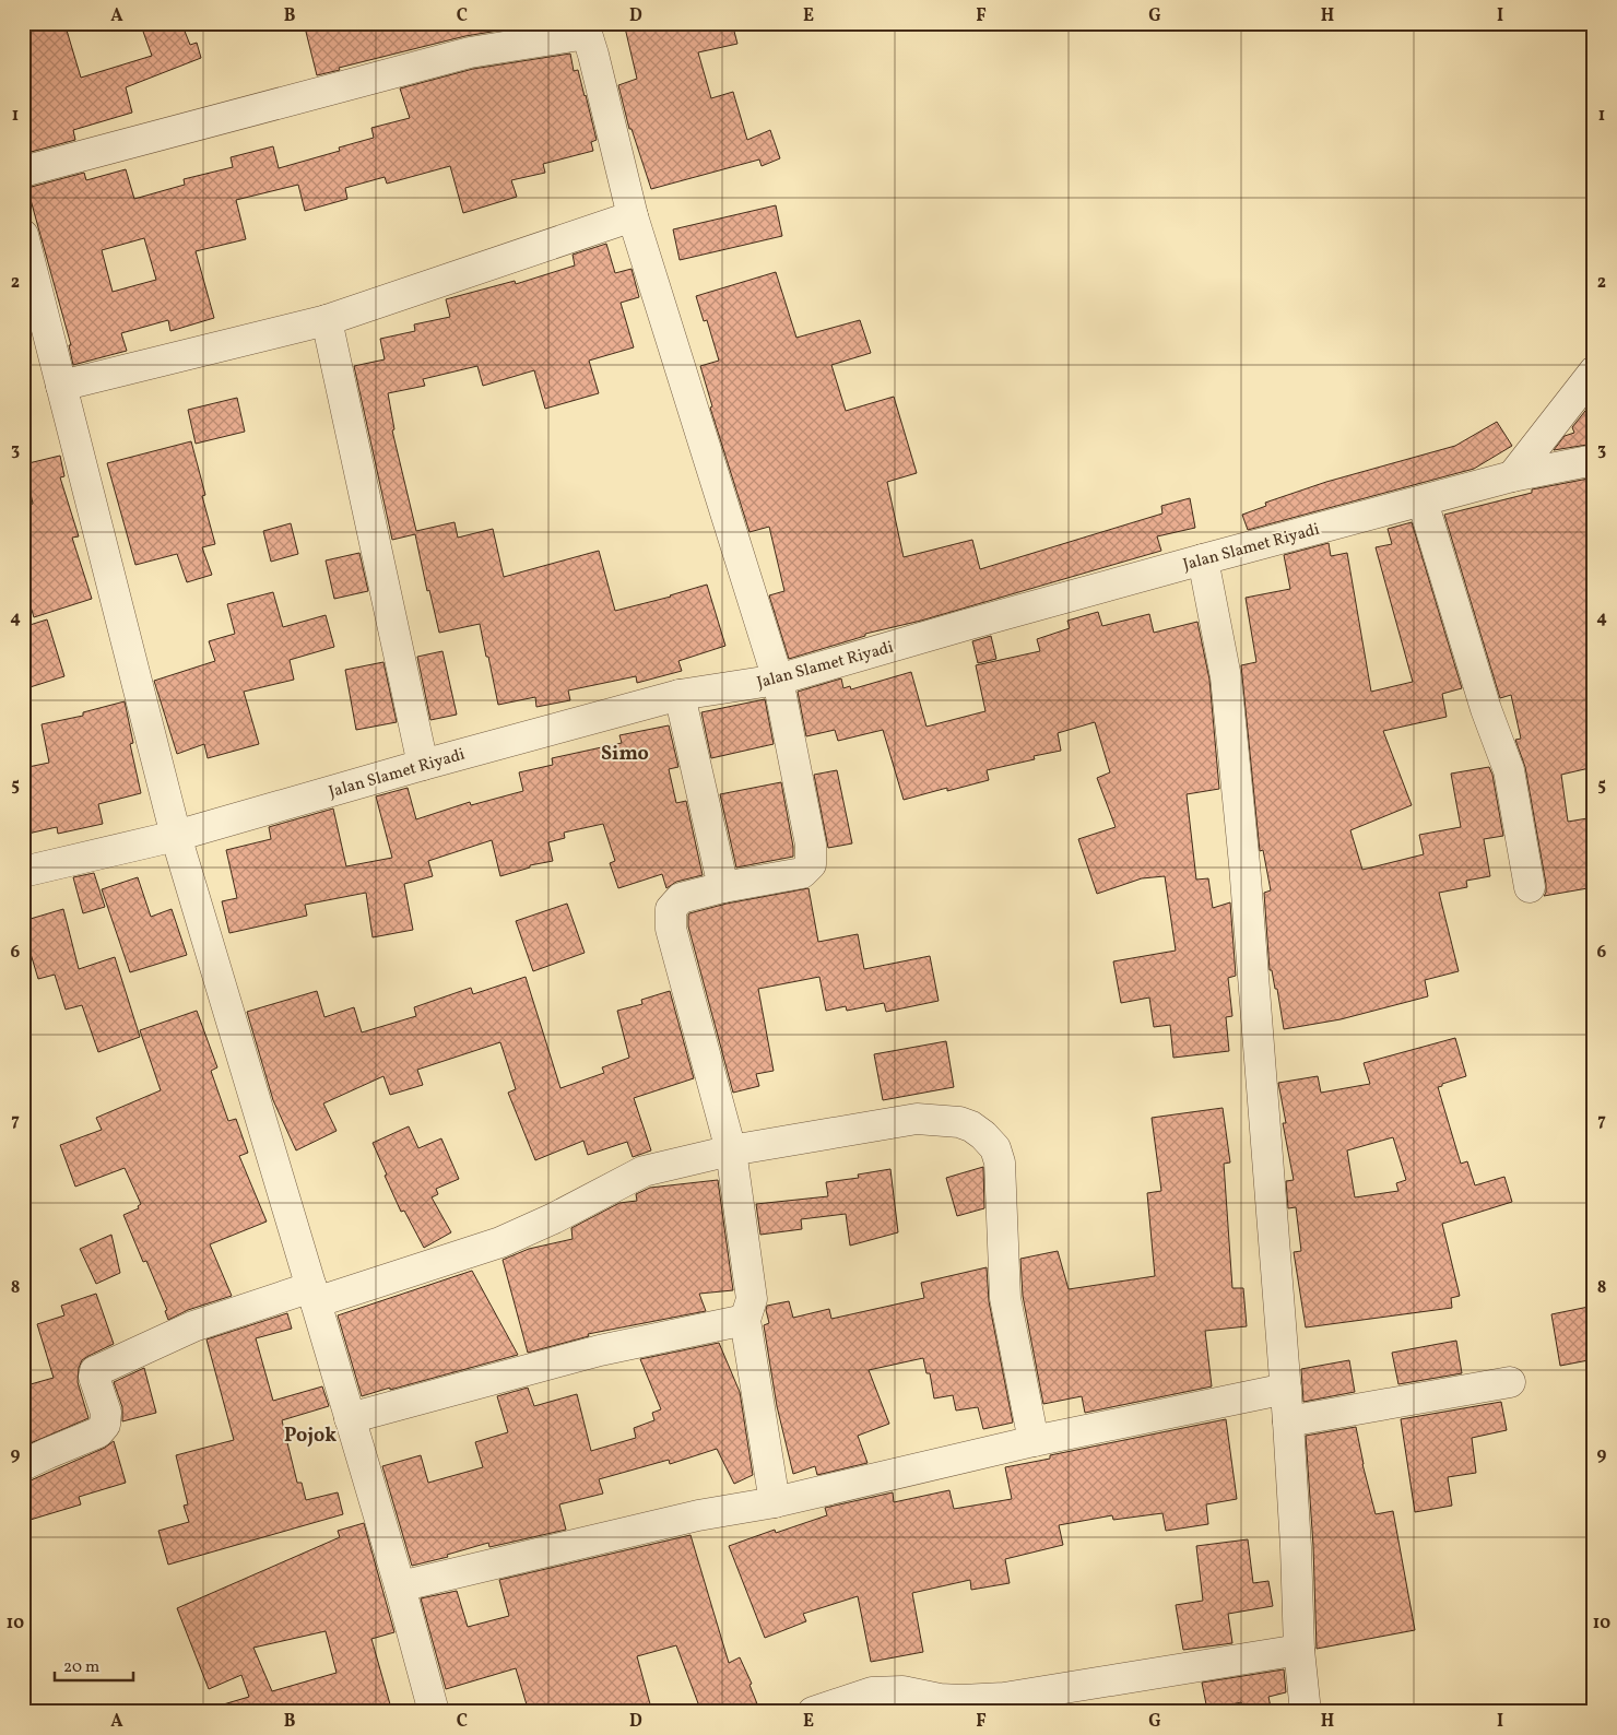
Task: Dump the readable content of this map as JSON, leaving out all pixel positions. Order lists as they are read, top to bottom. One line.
{"streets":{"street":["Jalan Slamet Riyadi"]},"districts":["Simo","Pojok"],"scale_bar":"20 m","grid":{"columns":["A","B","C","D","E","F","G","H","I"],"rows":["1","2","3","4","5","6","7","8","9","10"]}}
